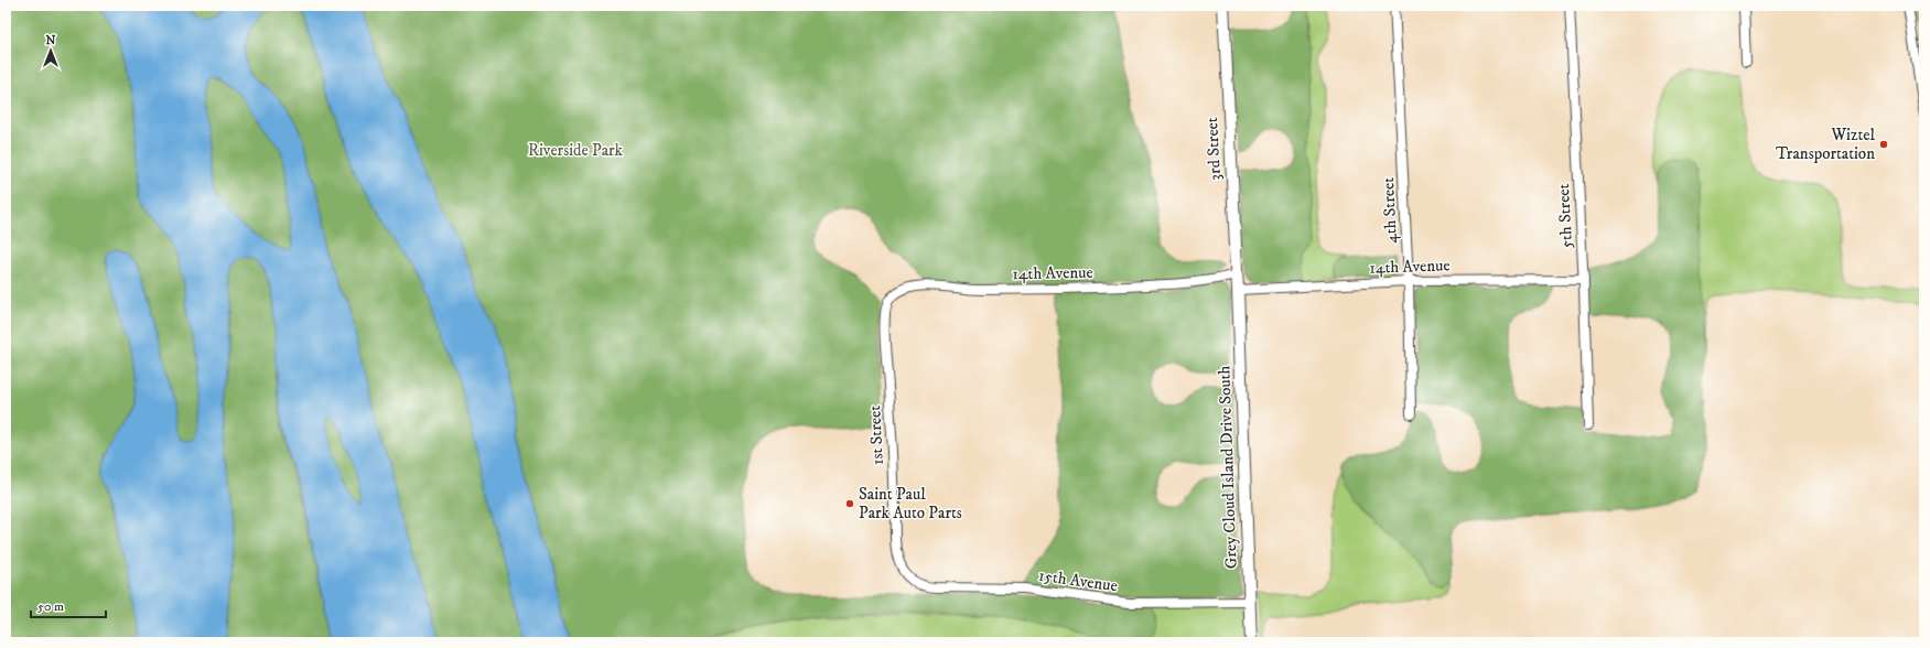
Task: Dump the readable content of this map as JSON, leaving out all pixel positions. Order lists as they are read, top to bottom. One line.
{"streets":{"street":["3rd Street","4th Street","5th Street","14th Avenue","1st Street","Grey Cloud Island Drive South","15th Avenue"]},"crossings":[["3rd Street","14th Avenue"],["3rd Street","Grey Cloud Island Drive South"],["4th Street","14th Avenue"],["5th Street","14th Avenue"],["14th Avenue","1st Street"],["14th Avenue","Grey Cloud Island Drive South"],["1st Street","15th Avenue"],["Grey Cloud Island Drive South","15th Avenue"]],"parks":["Riverside Park"],"places":["Wiztel Transportation","Saint Paul Park Auto Parts"],"scale_bar":"50 m","north":"top"}
